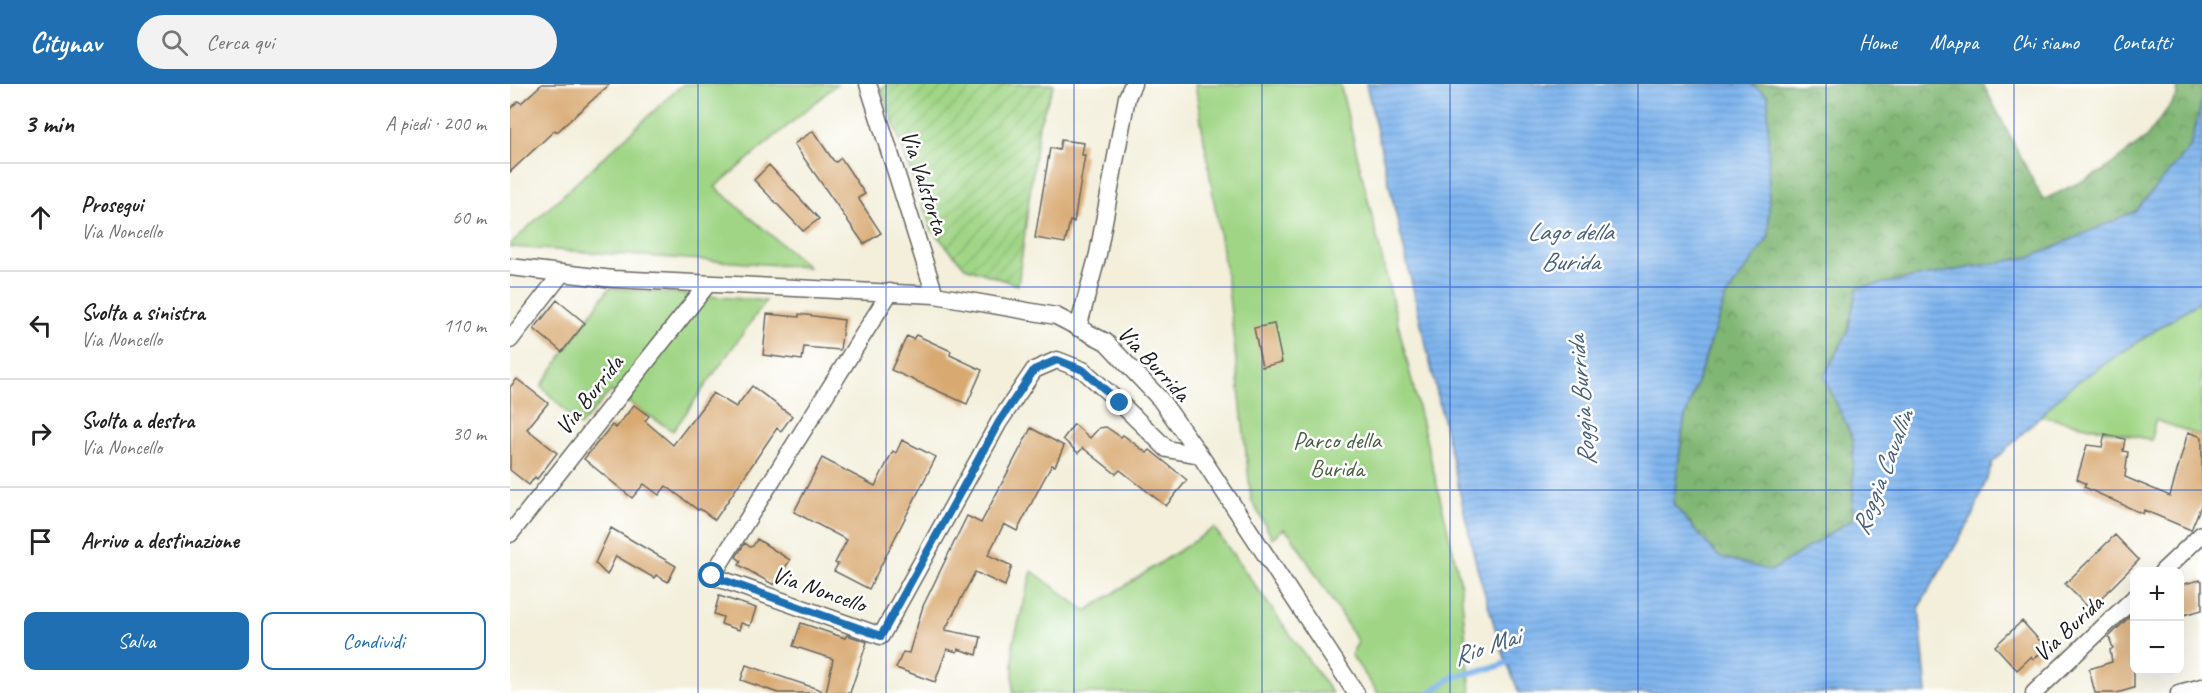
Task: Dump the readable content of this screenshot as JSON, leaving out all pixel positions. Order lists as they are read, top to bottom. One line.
{"streets":{"street":["Via Valstorta","Via Burrida","Via Noncello","Via Burida"]},"crossings":[["Via Valstorta","Via Burrida"],["Via Burrida","Via Noncello"]],"water":["Lago della Burida","Roggia Burrida","Roggia Cavallin","Rio Mai"],"parks":["Parco della Burida"],"page":{"header":"Citynav","search":"Cerca qui","nav":["Home","Mappa","Chi siamo","Contatti"],"heading":["3 min","A piedi · 200 m"],"list":[["Prosegui","Via Noncello","60 m"],["Svolta a sinistra","Via Noncello","110 m"],["Svolta a destra","Via Noncello","30 m"],"Arrivo a destinazione"],"map_buttons":["+","−"],"buttons":["Salva","Condividi"]}}
